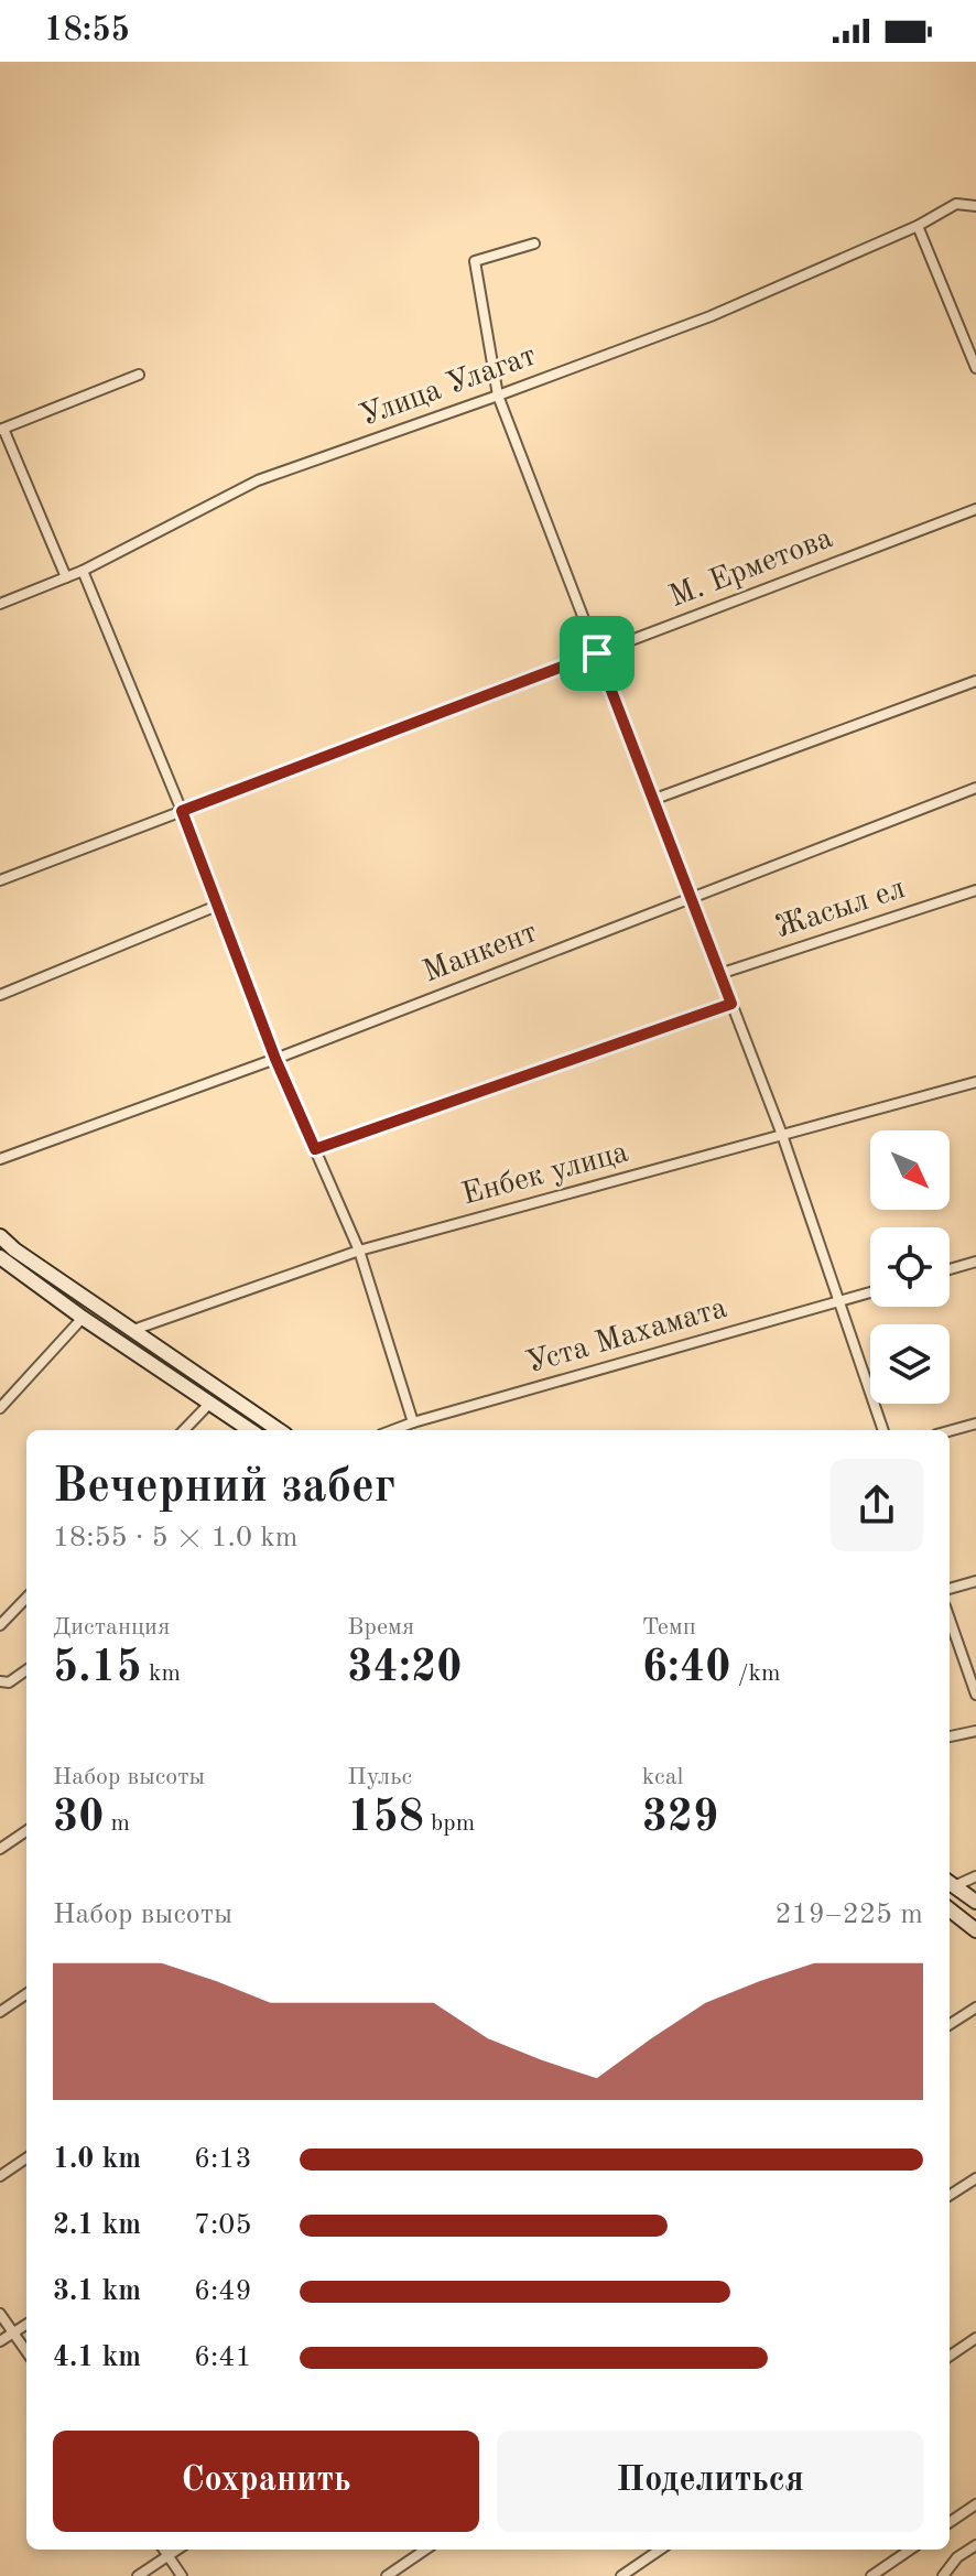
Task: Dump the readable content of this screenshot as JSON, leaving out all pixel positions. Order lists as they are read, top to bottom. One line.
{"streets":{"street":["Улица Улагат","М. Ерметова","Жасыл ел","Манкент","Енбек улица","Уста Махамата"]},"north":"bottom right","page":{"status":"18:55","heading":["Вечерний забег","18:55 · 5 × 1.0 km"],"stats":[["Дистанция","5.15 km"],["Время","34:20"],["Темп","6:40 /km"],["Набор высоты","30 m"],["Пульс","158 bpm"],["kcal","329"]],"chart":["Набор высоты","219–225 m"],"list":[{"name":"1.0 km","note":"6:13"},{"name":"2.1 km","note":"7:05"},{"name":"3.1 km","note":"6:49"},{"name":"4.1 km","note":"6:41"}],"buttons":["Сохранить","Поделиться"]}}
